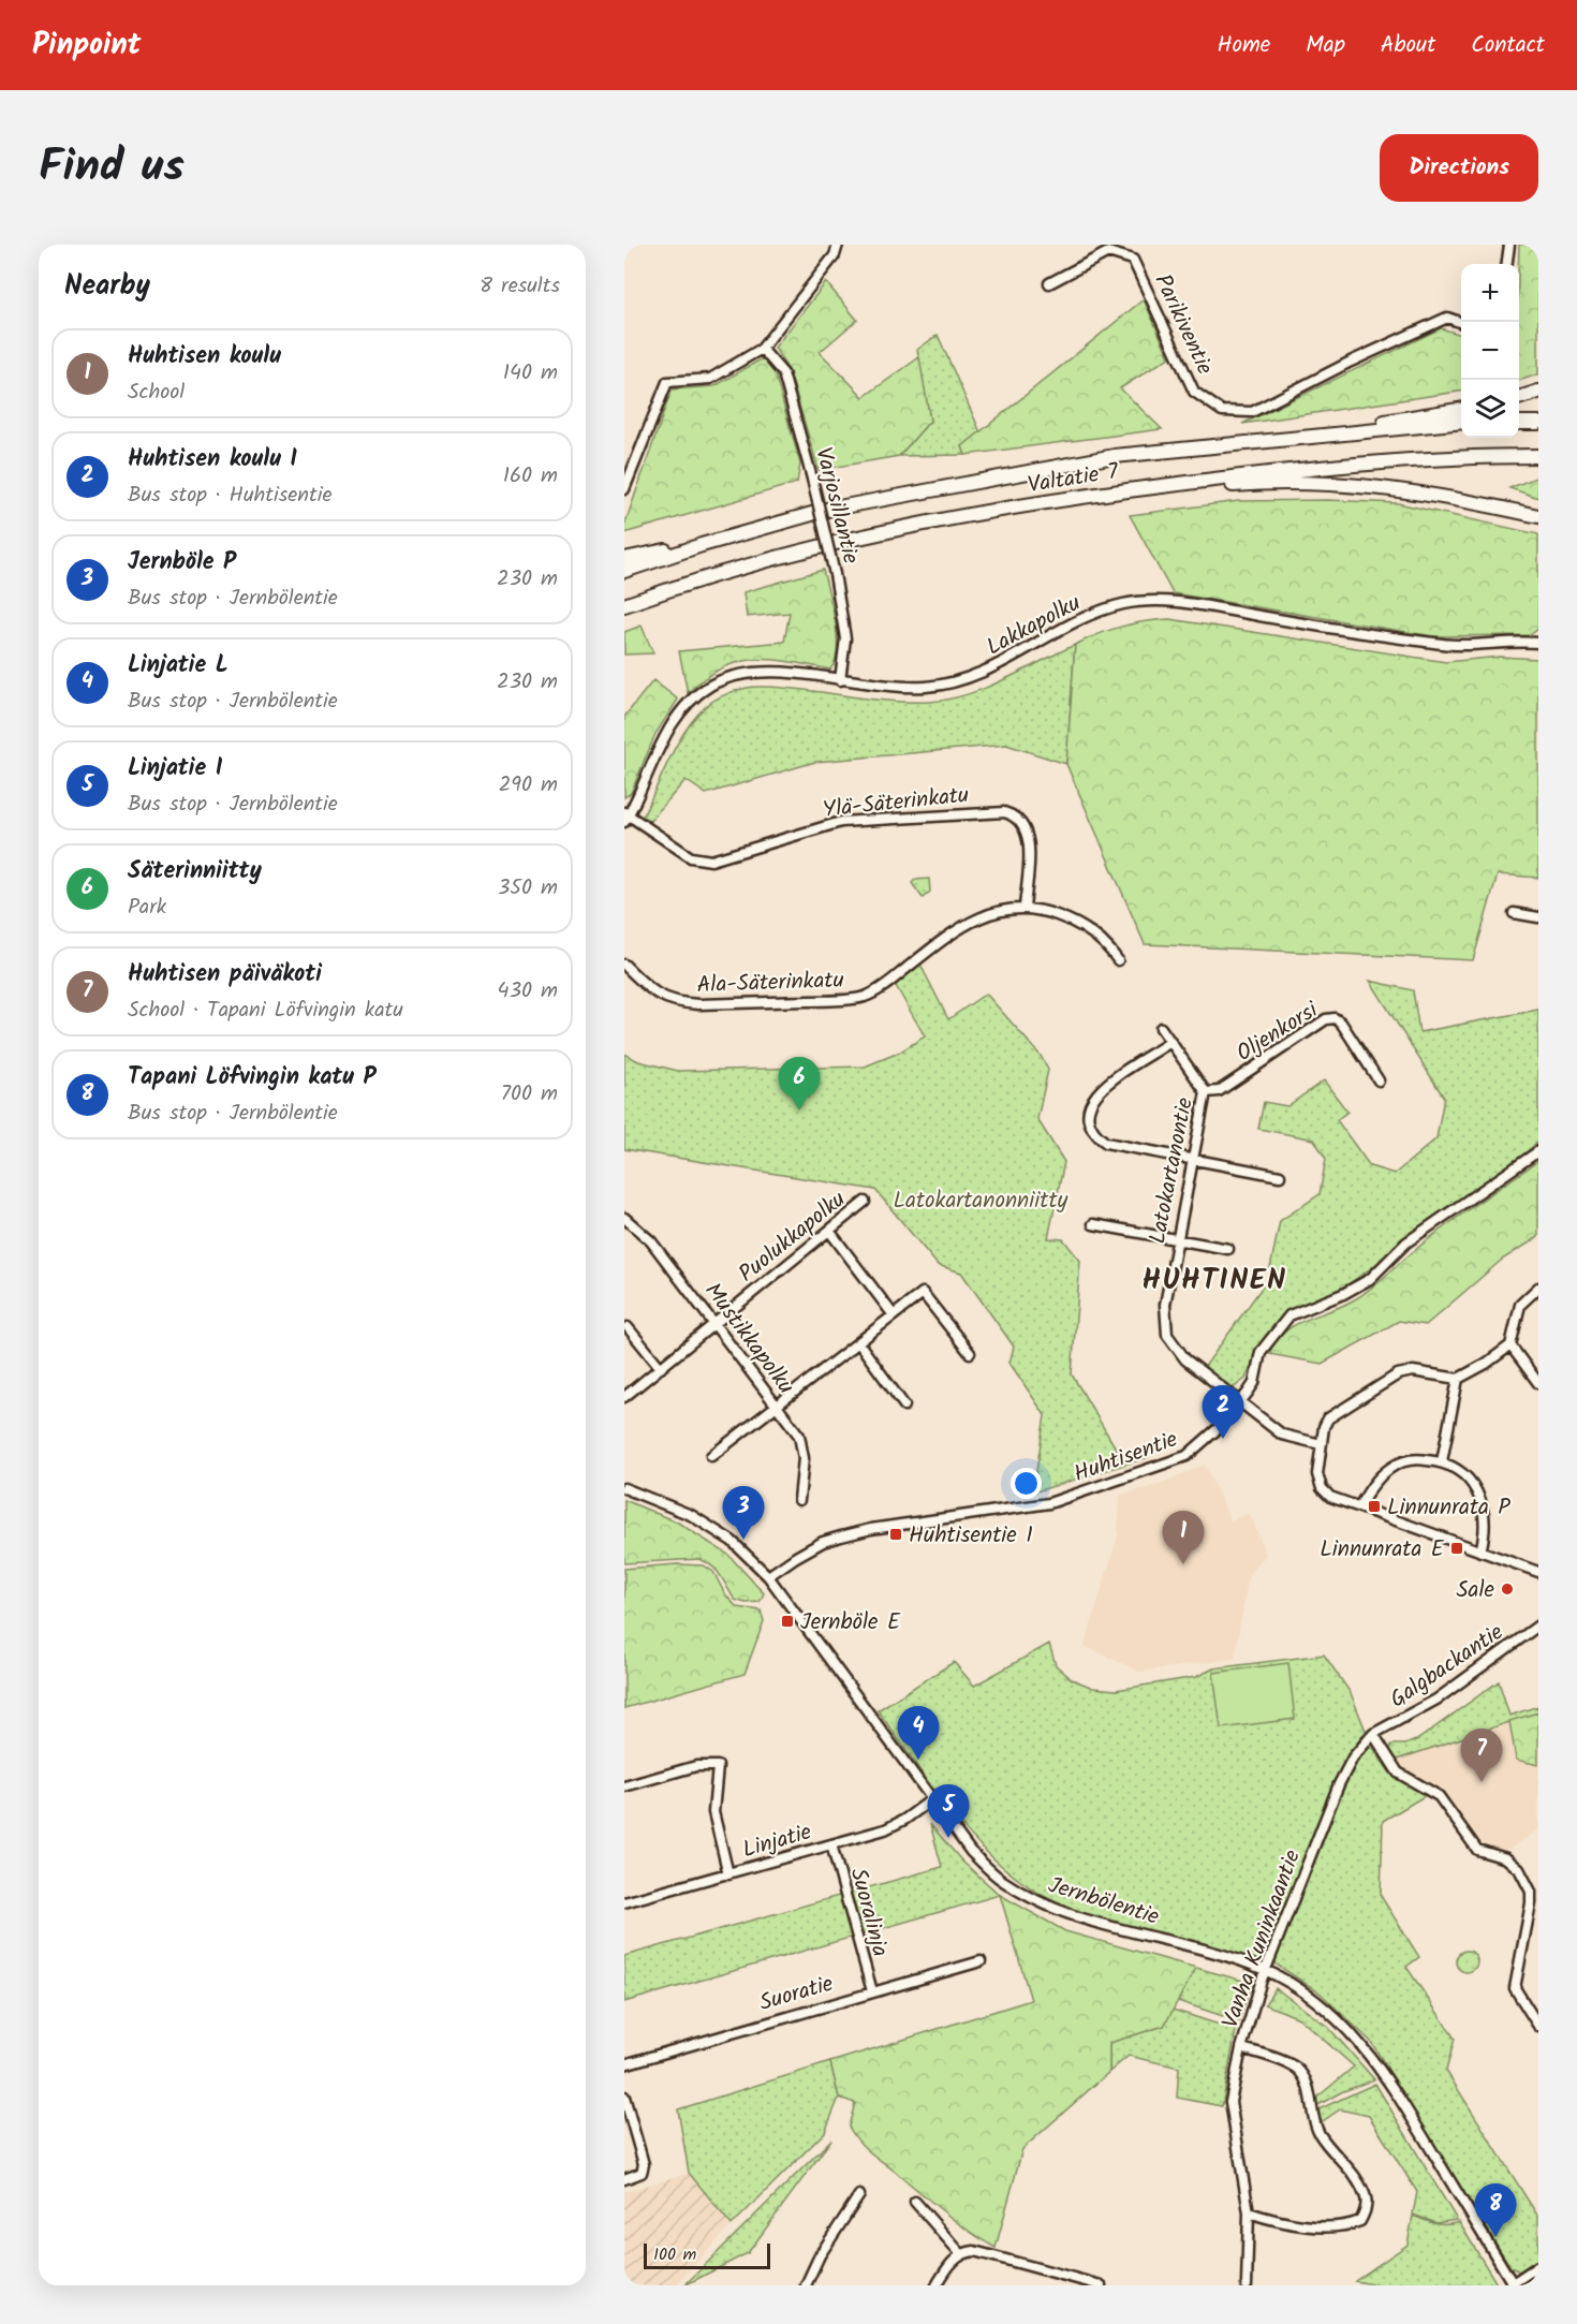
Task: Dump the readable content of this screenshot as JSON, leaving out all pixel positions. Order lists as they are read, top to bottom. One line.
{"streets":{"highway":["Valtatie 7"],"street":["Parikiventie","Varjosillantie","Lakkapolku","Ylä-Säterinkatu","Ala-Säterinkatu","Oljenkorsi","Latokartanontie","Puolukkapolku","Mustikkapolku","Huhtisentie","Galgbackantie","Linjatie","Jernbölentie","Suoralinja","Vanha Kuninkaantie","Suoratie"]},"crossings":[["Varjosillantie","Lakkapolku"],["Lakkapolku","Ylä-Säterinkatu"],["Ylä-Säterinkatu","Ala-Säterinkatu"],["Oljenkorsi","Latokartanontie"],["Latokartanontie","Huhtisentie"],["Puolukkapolku","Mustikkapolku"],["Huhtisentie","Jernbölentie"],["Galgbackantie","Vanha Kuninkaantie"],["Linjatie","Jernbölentie"],["Linjatie","Suoralinja"],["Jernbölentie","Vanha Kuninkaantie"],["Suoralinja","Suoratie"]],"districts":["HUHTINEN"],"parks":["Latokartanonniitty"],"places":{"transit":["Linnunrata P","Huhtisentie 1","Linnunrata E","Jernböle E"],"other":["Sale"]},"scale_bar":"100 m","page":{"header":"Pinpoint","nav":["Home","Map","About","Contact"],"title":"Find us","buttons":"Directions","heading":["Nearby","8 results"],"map_buttons":["+","−"],"list":[{"mark":"1","name":"Huhtisen koulu","note":"School","value":"140 m"},{"mark":"2","name":"Huhtisen koulu I","note":"Bus stop · Huhtisentie","value":"160 m"},{"mark":"3","name":"Jernböle P","note":"Bus stop · Jernbölentie","value":"230 m"},{"mark":"4","name":"Linjatie L","note":"Bus stop · Jernbölentie","value":"230 m"},{"mark":"5","name":"Linjatie I","note":"Bus stop · Jernbölentie","value":"290 m"},{"mark":"6","name":"Säterinniitty","note":"Park","value":"350 m"},{"mark":"7","name":"Huhtisen päiväkoti","note":"School · Tapani Löfvingin katu","value":"430 m"},{"mark":"8","name":"Tapani Löfvingin katu P","note":"Bus stop · Jernbölentie","value":"700 m"}],"pins":["6","2","3","1","4","7","5","8"],"scale":"100 m"}}
